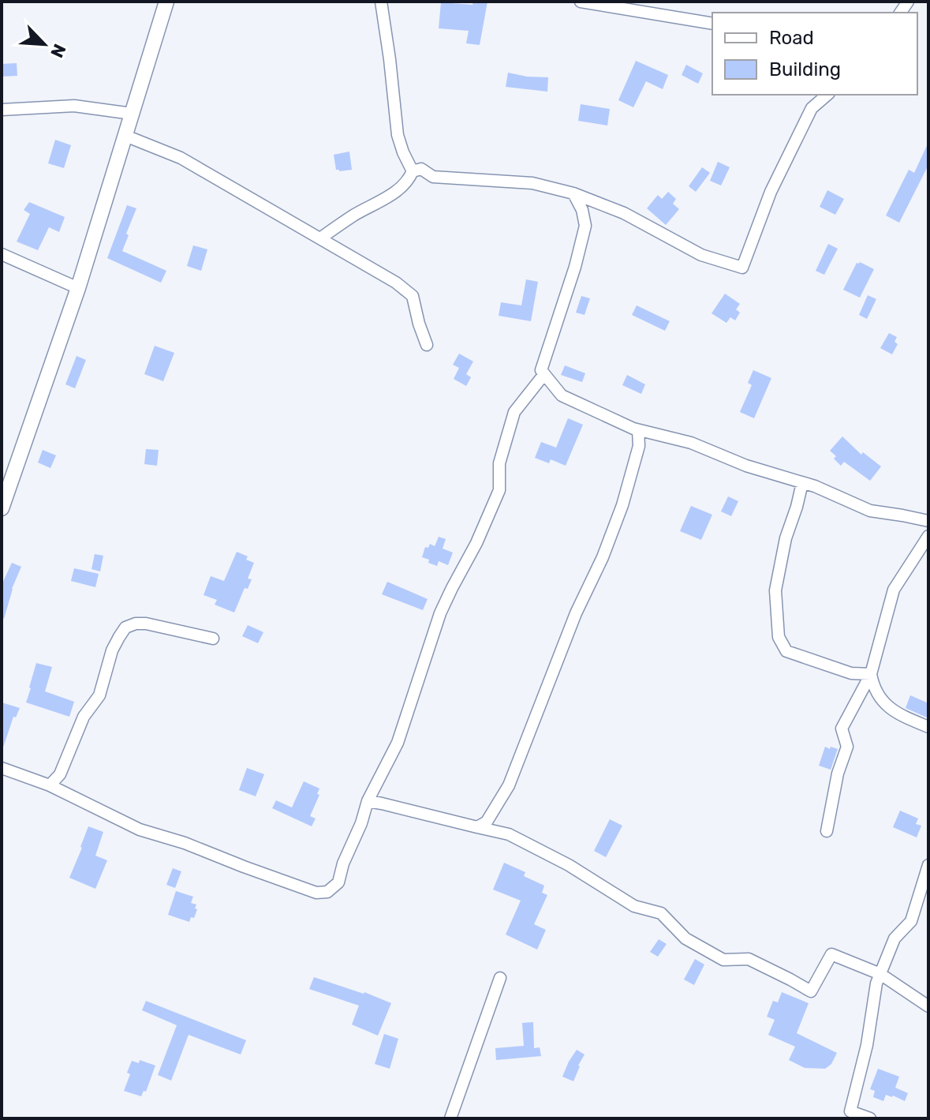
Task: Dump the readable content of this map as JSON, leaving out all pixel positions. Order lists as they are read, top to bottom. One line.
{"legend":["Road","Building"],"north":"bottom right"}
